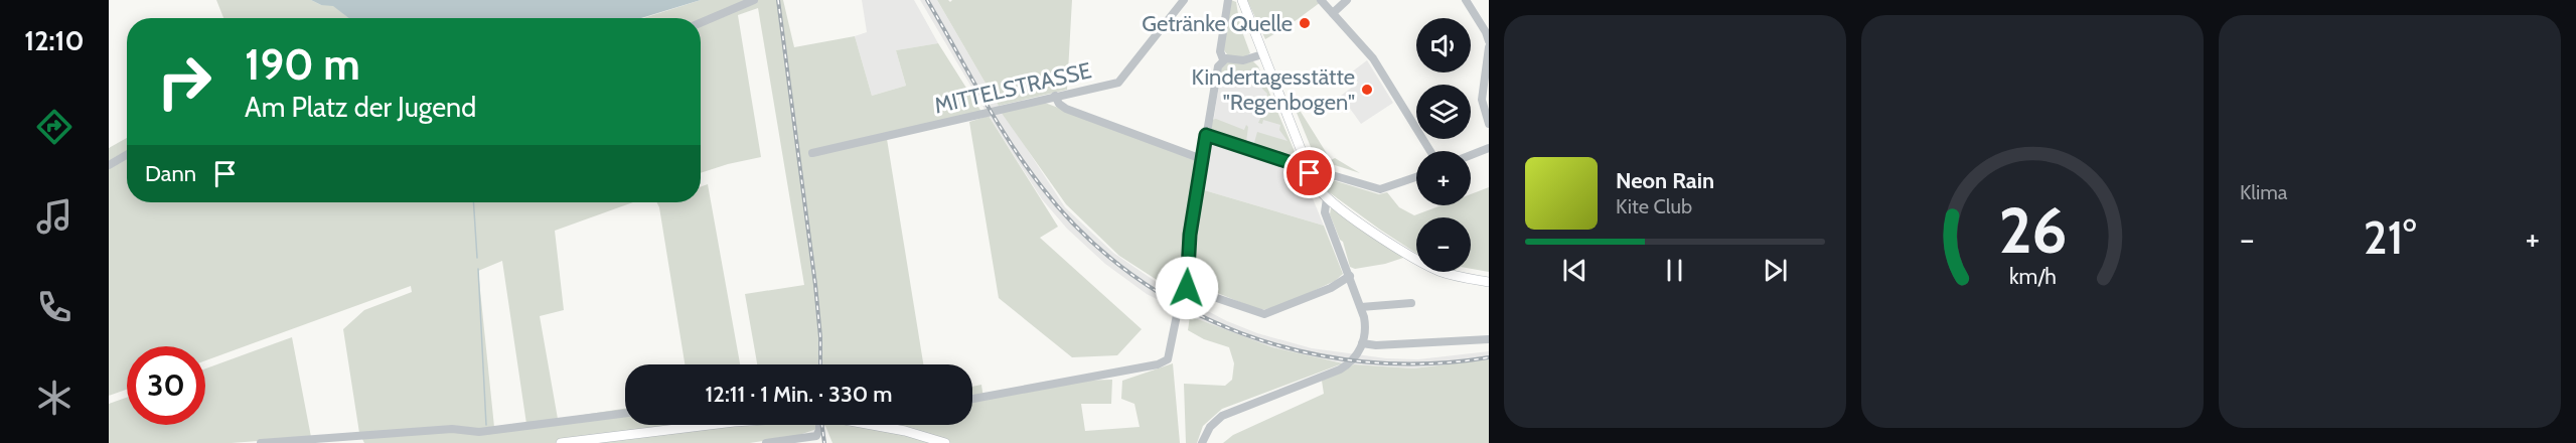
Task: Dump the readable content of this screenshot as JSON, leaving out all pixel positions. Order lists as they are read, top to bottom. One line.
{"streets":{"street":["MITTELSTRASSE"]},"places":["Getränke Quelle","Kindertagesstätte \"Regenbogen\""],"page":{"tabs":"12:10","tile":"Klima","map_buttons":["+","−"],"turn":["190 m","Am Platz der Jugend"],"then":"Dann","song":["Neon Rain","Kite Club"],"heat":["−","21°","+"],"limit":"30","trip":"12:11 · 1 Min. · 330 m","gauge":["26","km/h"]}}
